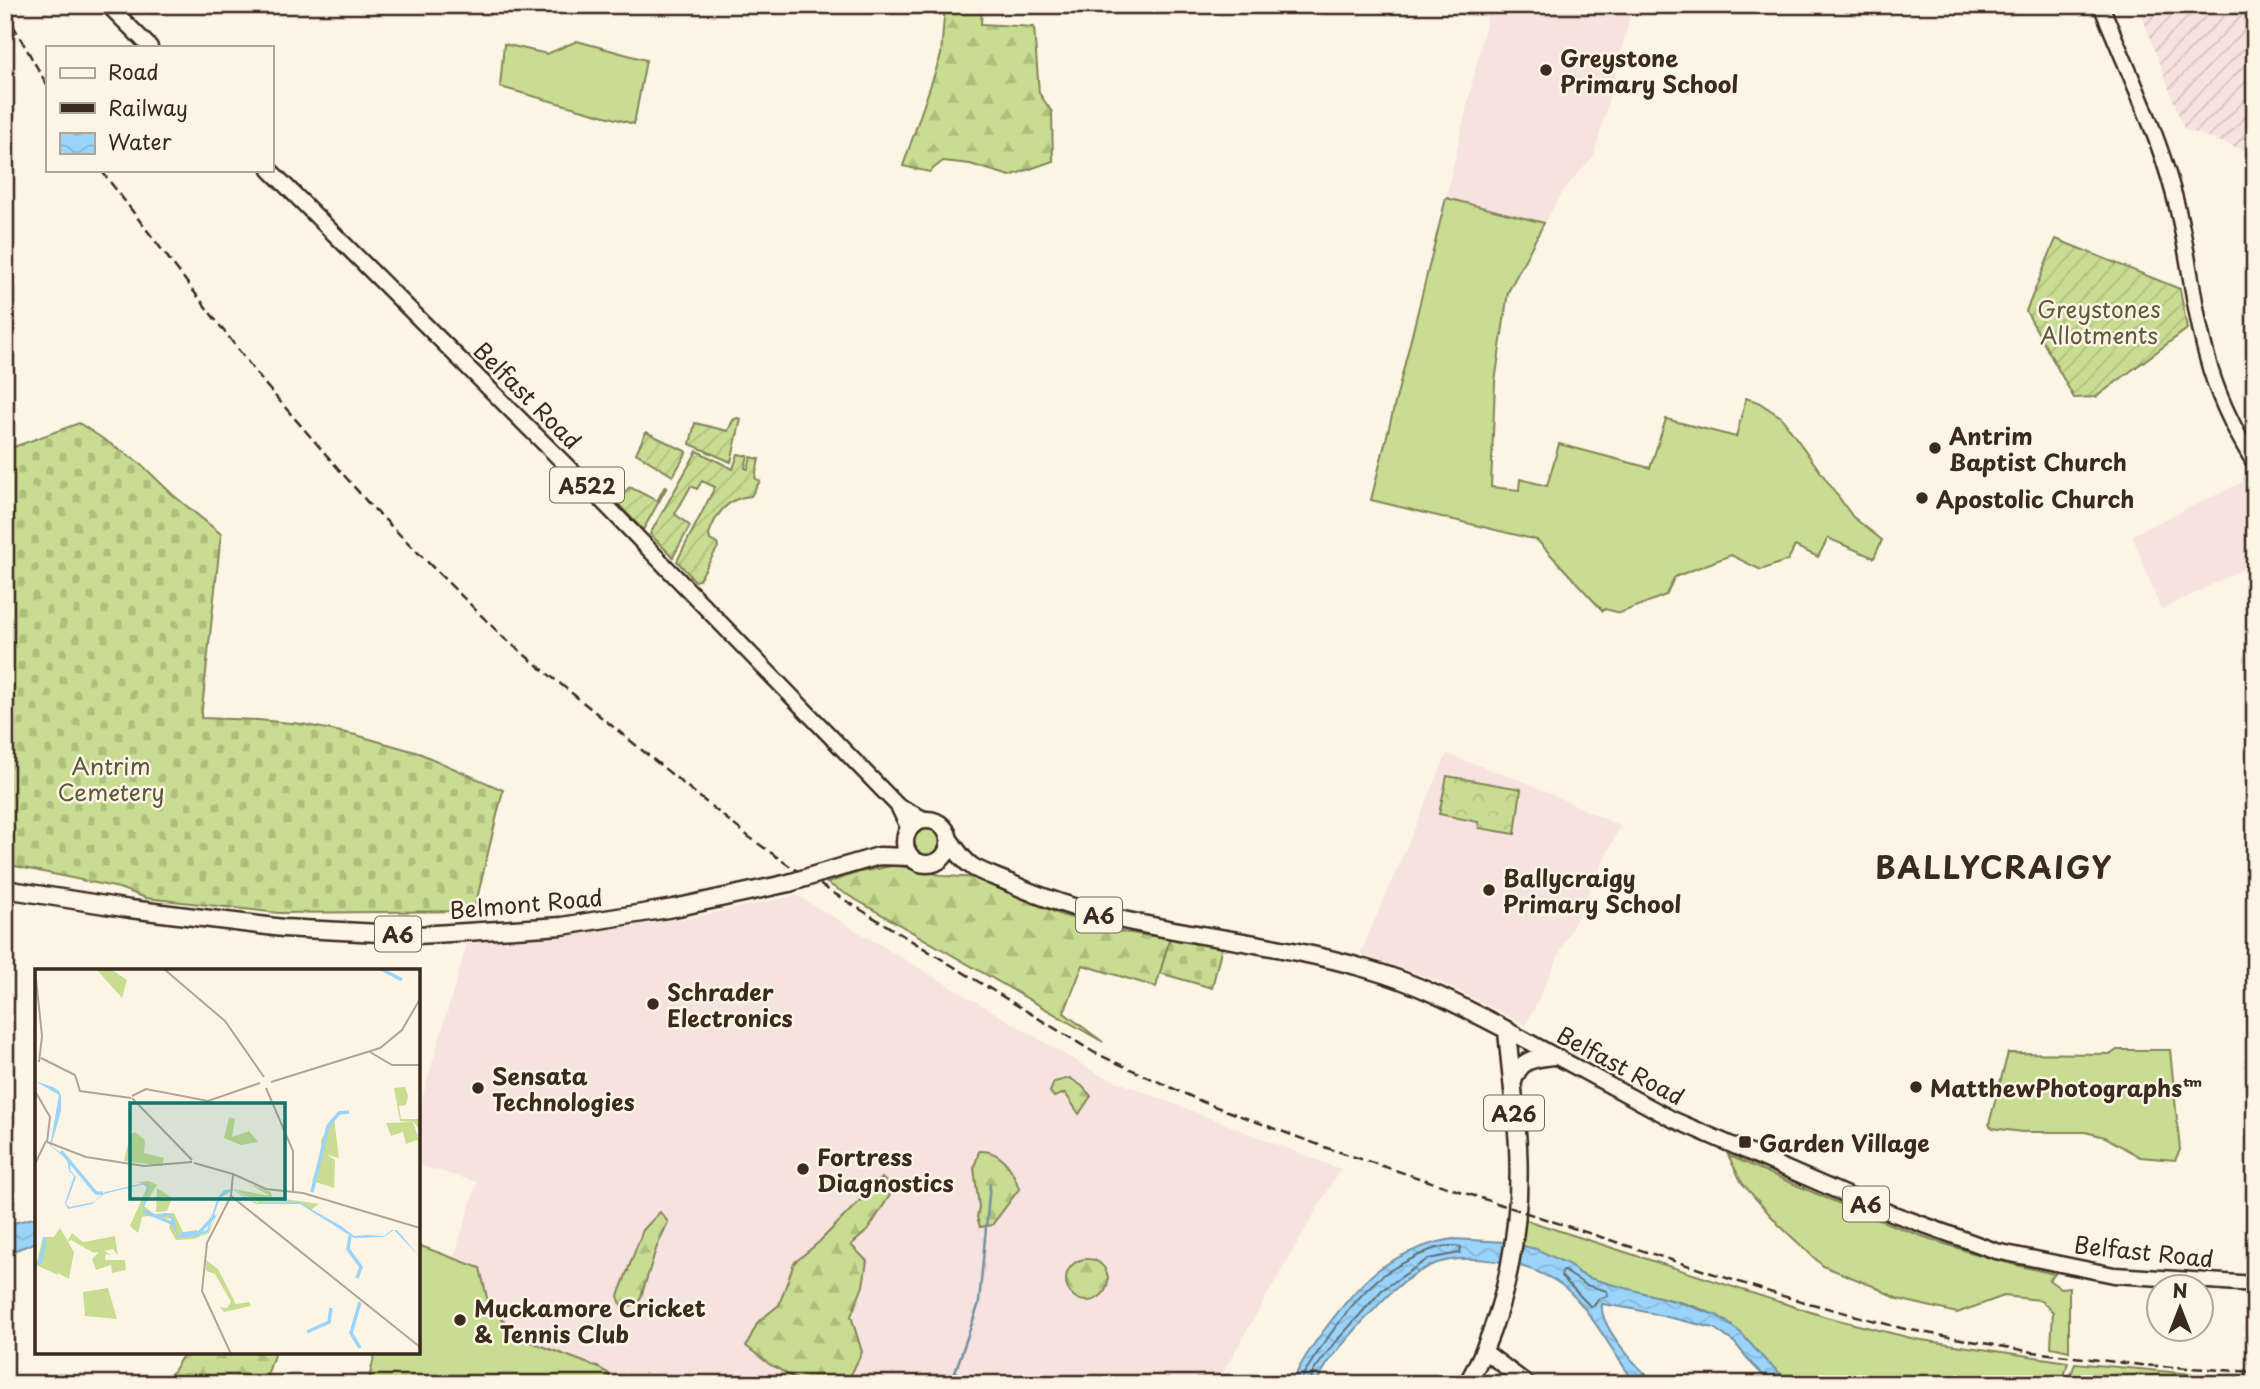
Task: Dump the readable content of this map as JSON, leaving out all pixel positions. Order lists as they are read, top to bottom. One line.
{"streets":{"highway":["Belfast Road","Belmont Road","A6","A26"],"main road":["A522"]},"crossings":[["Belfast Road","Belmont Road"],["Belfast Road","A6"],["Belfast Road","A26"],["Belmont Road","A6"]],"districts":["BALLYCRAIGY"],"parks":["Greystones Allotments","Antrim Cemetery"],"places":{"other":["Greystone Primary School","Antrim Baptist Church","Apostolic Church","Ballycraigy Primary School","Schrader Electronics","MatthewPhotographs™","Sensata Technologies","Fortress Diagnostics","Muckamore Cricket & Tennis Club"],"transit":["Garden Village"]},"legend":["Road","Railway","Water"],"north":"top"}
